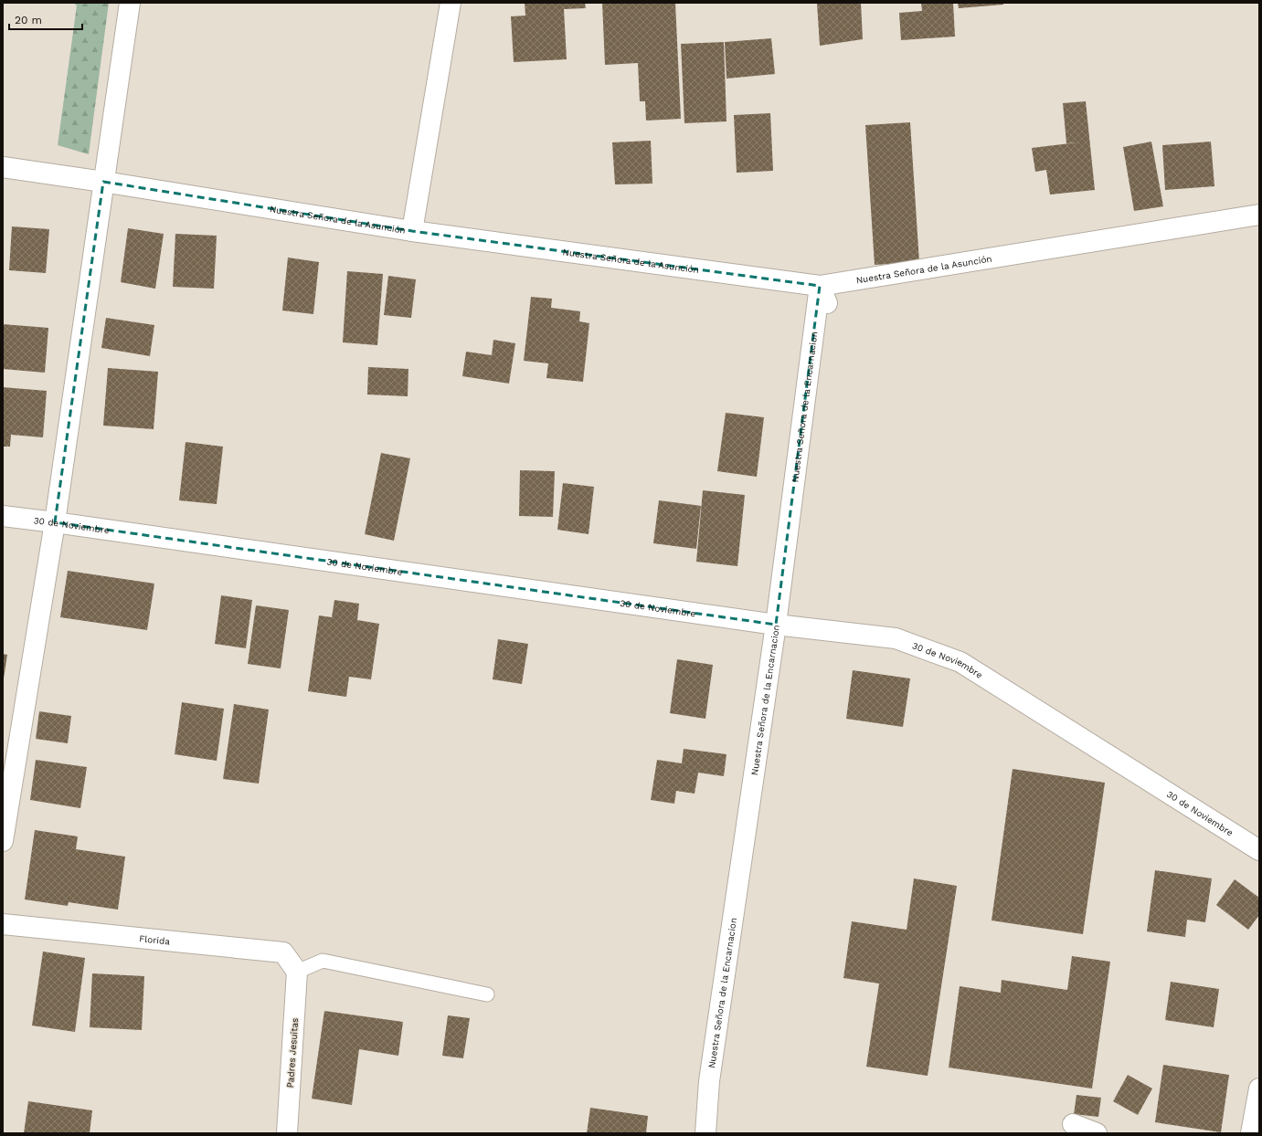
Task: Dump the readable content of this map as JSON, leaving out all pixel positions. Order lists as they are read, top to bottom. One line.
{"streets":{"street":["Nuestra Señora de la Asunción","Nuestra Señora de la Encarnacion","30 de Noviembre","Florida","Padres Jesuitas"]},"crossings":[["Nuestra Señora de la Asunción","Nuestra Señora de la Encarnacion"],["Nuestra Señora de la Encarnacion","30 de Noviembre"],["Florida","Padres Jesuitas"]],"scale_bar":"20 m"}
